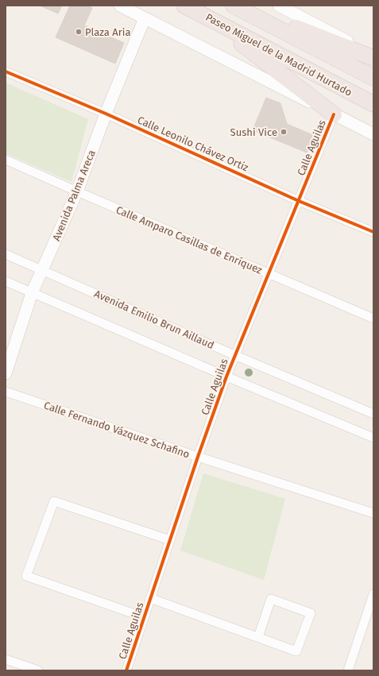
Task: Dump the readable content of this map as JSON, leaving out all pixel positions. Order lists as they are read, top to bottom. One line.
{"streets":{"highway":["Paseo Miguel de la Madrid Hurtado"],"street":["Calle Leonilo Chávez Ortiz","Calle Aguilas","Avenida Palma Areca","Calle Amparo Casillas de Enríquez","Avenida Emilio Brun Aillaud","Calle Fernando Vázquez Schafino"]},"crossings":[["Calle Leonilo Chávez Ortiz","Calle Aguilas"],["Calle Leonilo Chávez Ortiz","Avenida Palma Areca"],["Calle Aguilas","Calle Amparo Casillas de Enríquez"],["Calle Aguilas","Avenida Emilio Brun Aillaud"],["Calle Aguilas","Calle Fernando Vázquez Schafino"],["Avenida Palma Areca","Calle Amparo Casillas de Enríquez"],["Avenida Palma Areca","Avenida Emilio Brun Aillaud"]],"places":["Plaza Aria","Sushi Vice"]}
